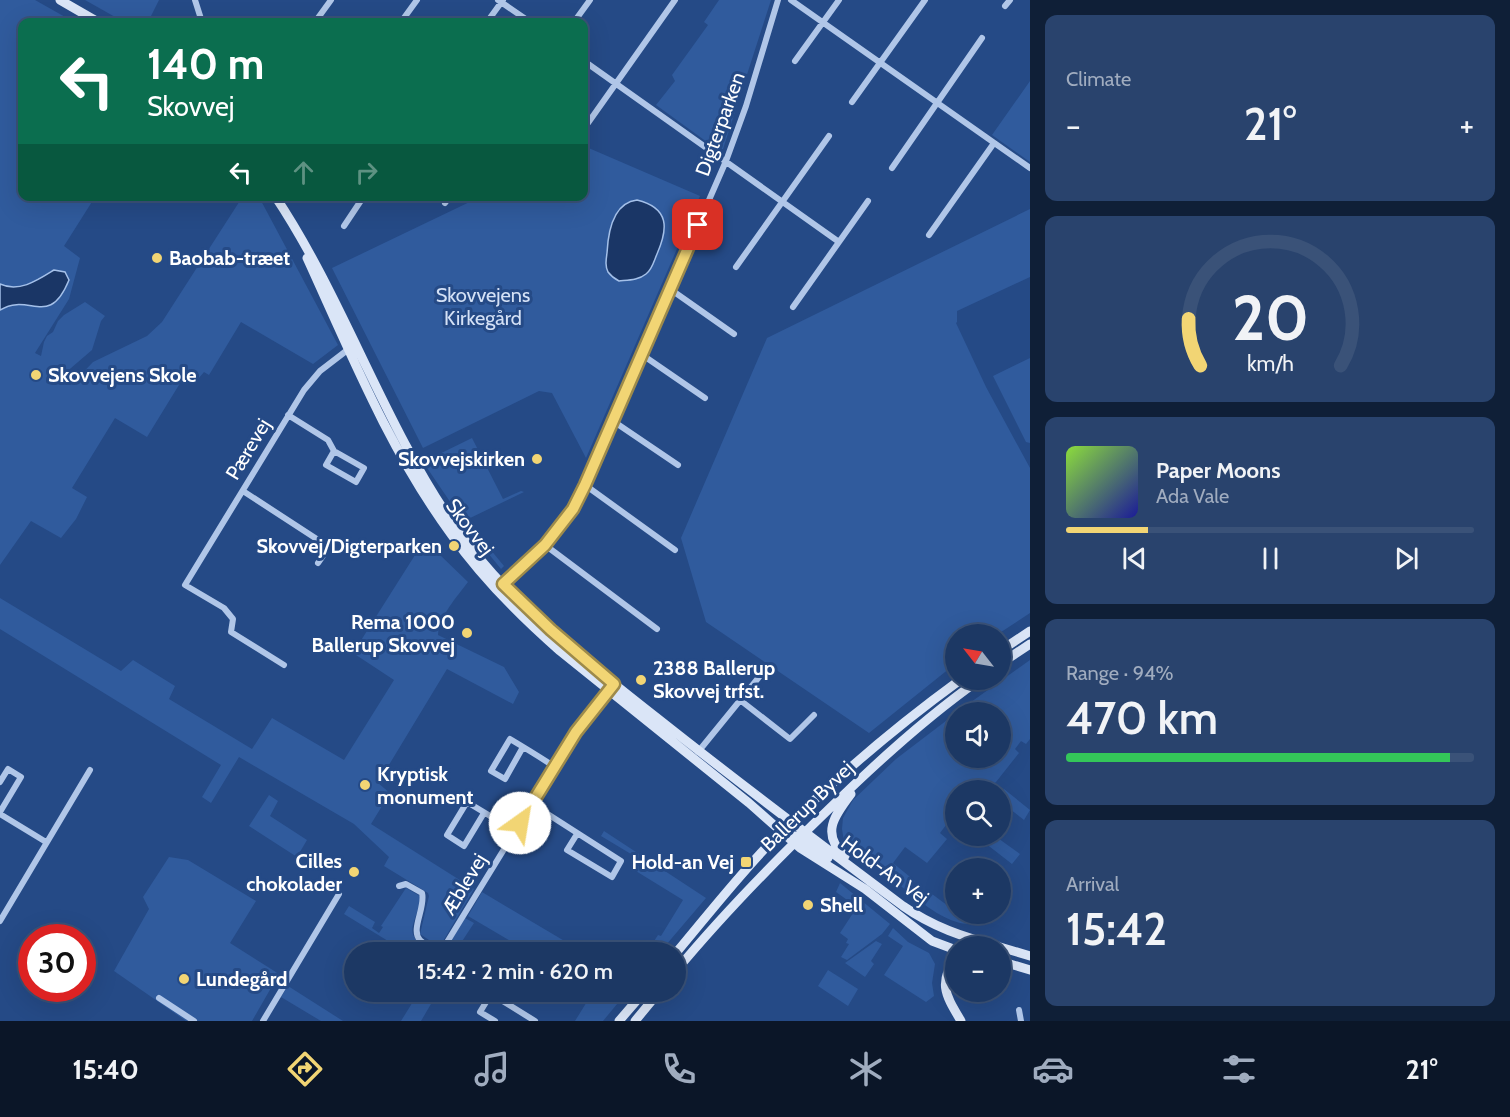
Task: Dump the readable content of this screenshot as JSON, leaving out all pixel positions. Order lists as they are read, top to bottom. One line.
{"streets":{"street":["Digterparken","Pærevej","Skovvej","Ballerup Byvej","Hold-An Vej","Æblevej"]},"crossings":[["Digterparken","Skovvej"],["Pærevej","Skovvej"],["Skovvej","Ballerup Byvej"],["Skovvej","Hold-An Vej"],["Skovvej","Æblevej"],["Ballerup Byvej","Hold-An Vej"]],"parks":["Skovvejens Kirkegård"],"places":{"other":["Baobab-træet","Skovvejens Skole","Skovvejskirken","Skovvej/Digterparken","Rema 1000 Ballerup Skovvej","2388 Ballerup Skovvej trfst.","Kryptisk monument","Cilles chokolader","Shell","Lundegård"],"transit":["Hold-an Vej"]},"north":"top left","page":{"tile":["Climate",["Range · 94%","470 km"],["Arrival","15:42"]],"turn":["140 m","Skovvej"],"heat":["−","21°","+"],"song":["Paper Moons","Ada Vale"],"map_buttons":["+","−"],"limit":"30","trip":"15:42 · 2 min · 620 m","tabs":["15:40","21°"],"gauge":["20","km/h"]}}
